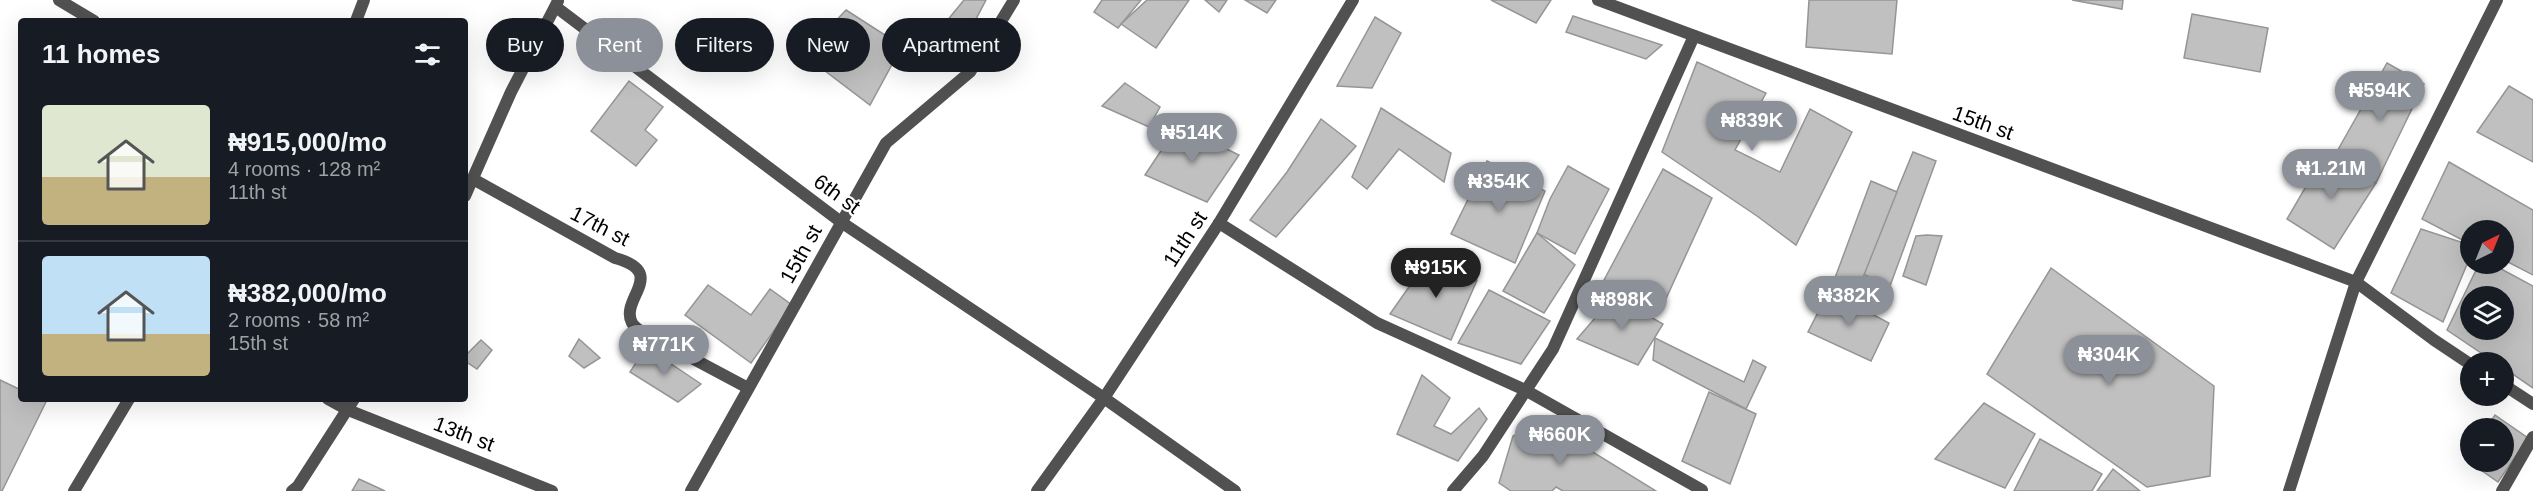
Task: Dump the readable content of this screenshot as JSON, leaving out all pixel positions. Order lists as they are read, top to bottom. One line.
{"streets":{"street":["15th st","6th st","17th st","11th st","13th st"]},"crossings":[["15th st","6th st"],["15th st","17th st"],["6th st","11th st"]],"north":"top right","page":{"chip":["Buy","Rent","Filters","New","Apartment"],"heading":"11 homes","price":["₦594K","₦839K","₦514K","₦1.21M","₦354K","₦915K","₦382K","₦898K","₦771K","₦304K","₦660K"],"list":[{"name":"₦915,000/mo","note":"4 rooms · 128 m² · 11th st"},{"name":"₦382,000/mo","note":"2 rooms · 58 m² · 15th st"}],"map_buttons":["+","−"]}}
